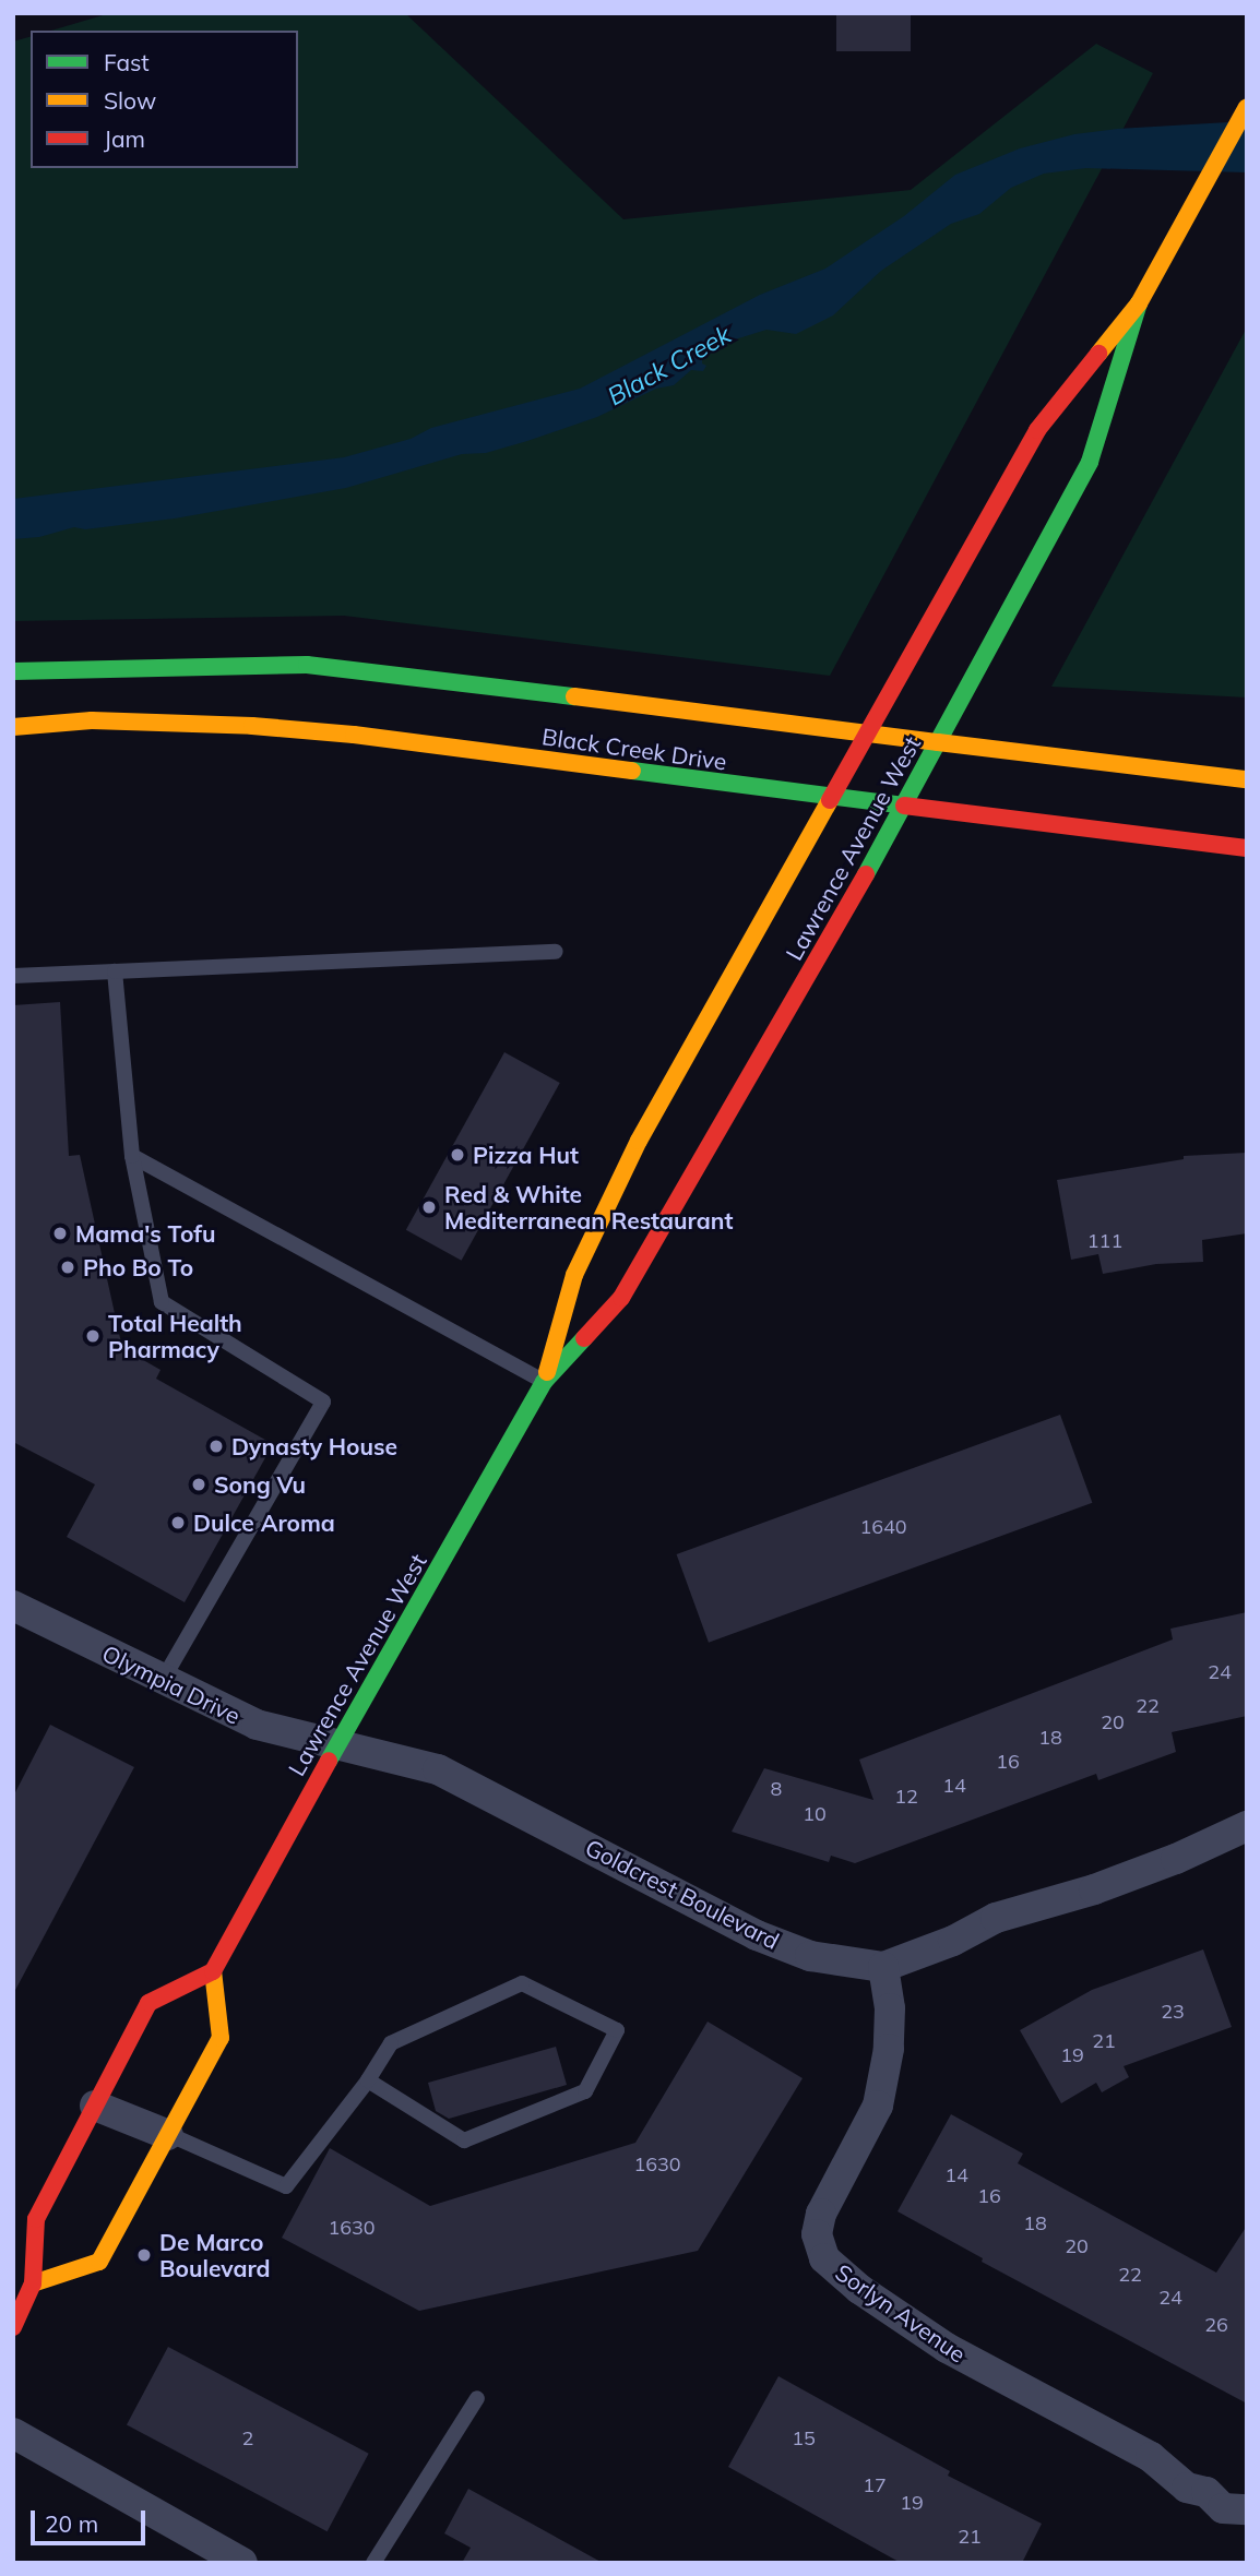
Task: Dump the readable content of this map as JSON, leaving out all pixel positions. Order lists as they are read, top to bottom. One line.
{"streets":{"main road":["Black Creek Drive","Lawrence Avenue West"],"street":["Olympia Drive","Goldcrest Boulevard","Sorlyn Avenue"]},"crossings":[["Black Creek Drive","Lawrence Avenue West"],["Lawrence Avenue West","Olympia Drive"],["Lawrence Avenue West","Goldcrest Boulevard"],["Olympia Drive","Goldcrest Boulevard"],["Goldcrest Boulevard","Sorlyn Avenue"]],"water":["Black Creek"],"places":["Pizza Hut","Red & White Mediterranean Restaurant","Mama's Tofu","Pho Bo To","Total Health Pharmacy","Dynasty House","Song Vu","Dulce Aroma","De Marco Boulevard"],"house_numbers":["111","1640","24","22","20","18","16","14","8","12","10","23","21","19","1630","14","16","18","1630","20","22","24","26","2","15","17","19","21"],"legend":["Fast","Slow","Jam"],"scale_bar":"20 m"}
